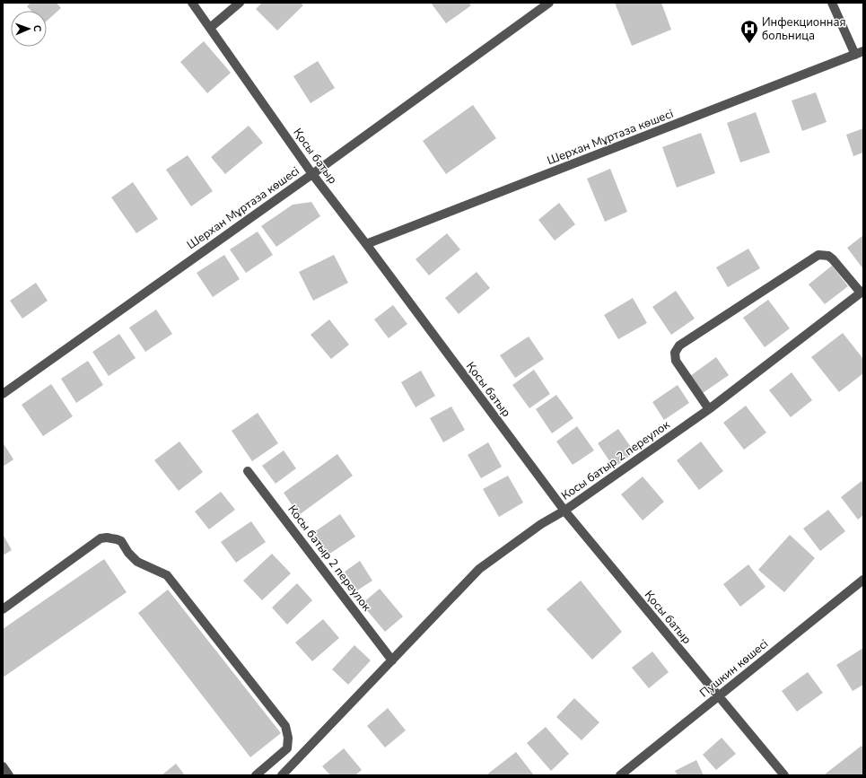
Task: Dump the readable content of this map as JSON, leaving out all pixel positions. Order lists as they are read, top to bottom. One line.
{"streets":{"street":["Шерхан Мұртаза көшесі","Қосы батыр","Косы батыр 2 переулок","Пушкин көшесі"]},"crossings":[["Шерхан Мұртаза көшесі","Қосы батыр"],["Қосы батыр","Косы батыр 2 переулок"],["Қосы батыр","Пушкин көшесі"]],"places":{"hospital":["Инфекционная больница"]},"north":"right"}
